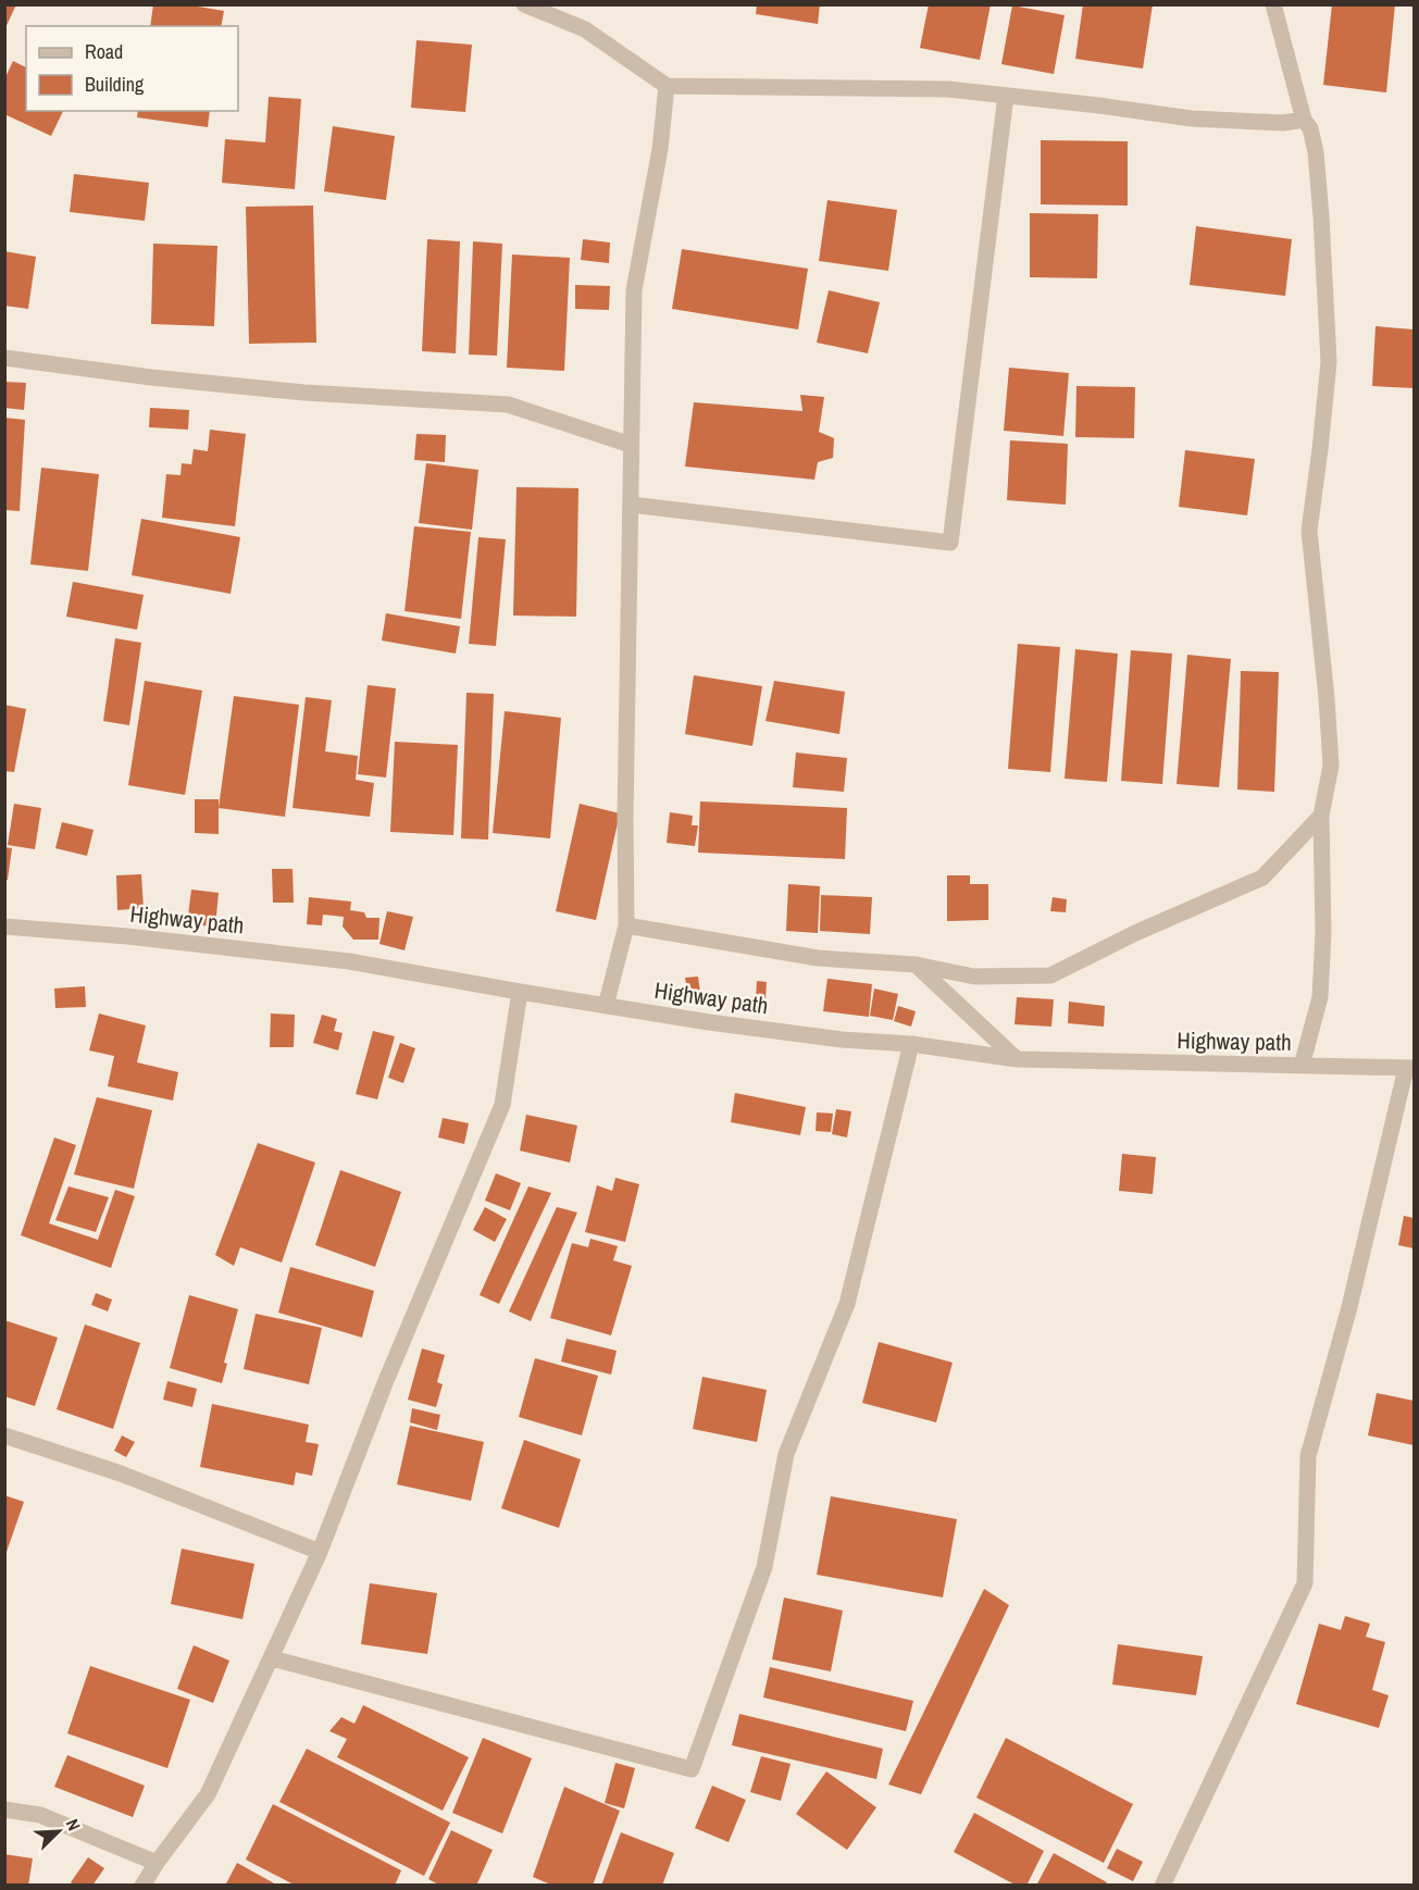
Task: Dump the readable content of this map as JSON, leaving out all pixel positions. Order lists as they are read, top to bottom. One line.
{"streets":{"street":["Highway path"]},"legend":["Road","Building"],"north":"top right"}
